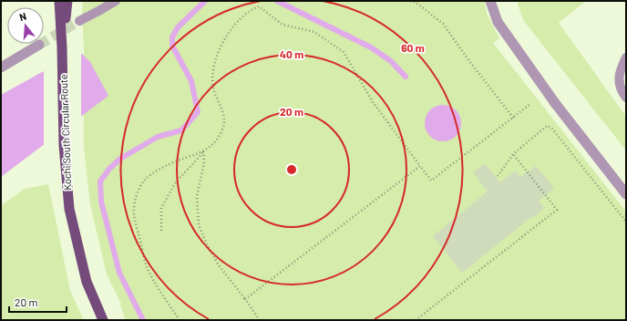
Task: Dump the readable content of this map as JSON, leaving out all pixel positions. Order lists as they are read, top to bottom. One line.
{"streets":{"main road":["Kochi South Circular Route"]},"scale_bar":"20 m","north":"top","rings":["60 m","40 m","20 m"]}
